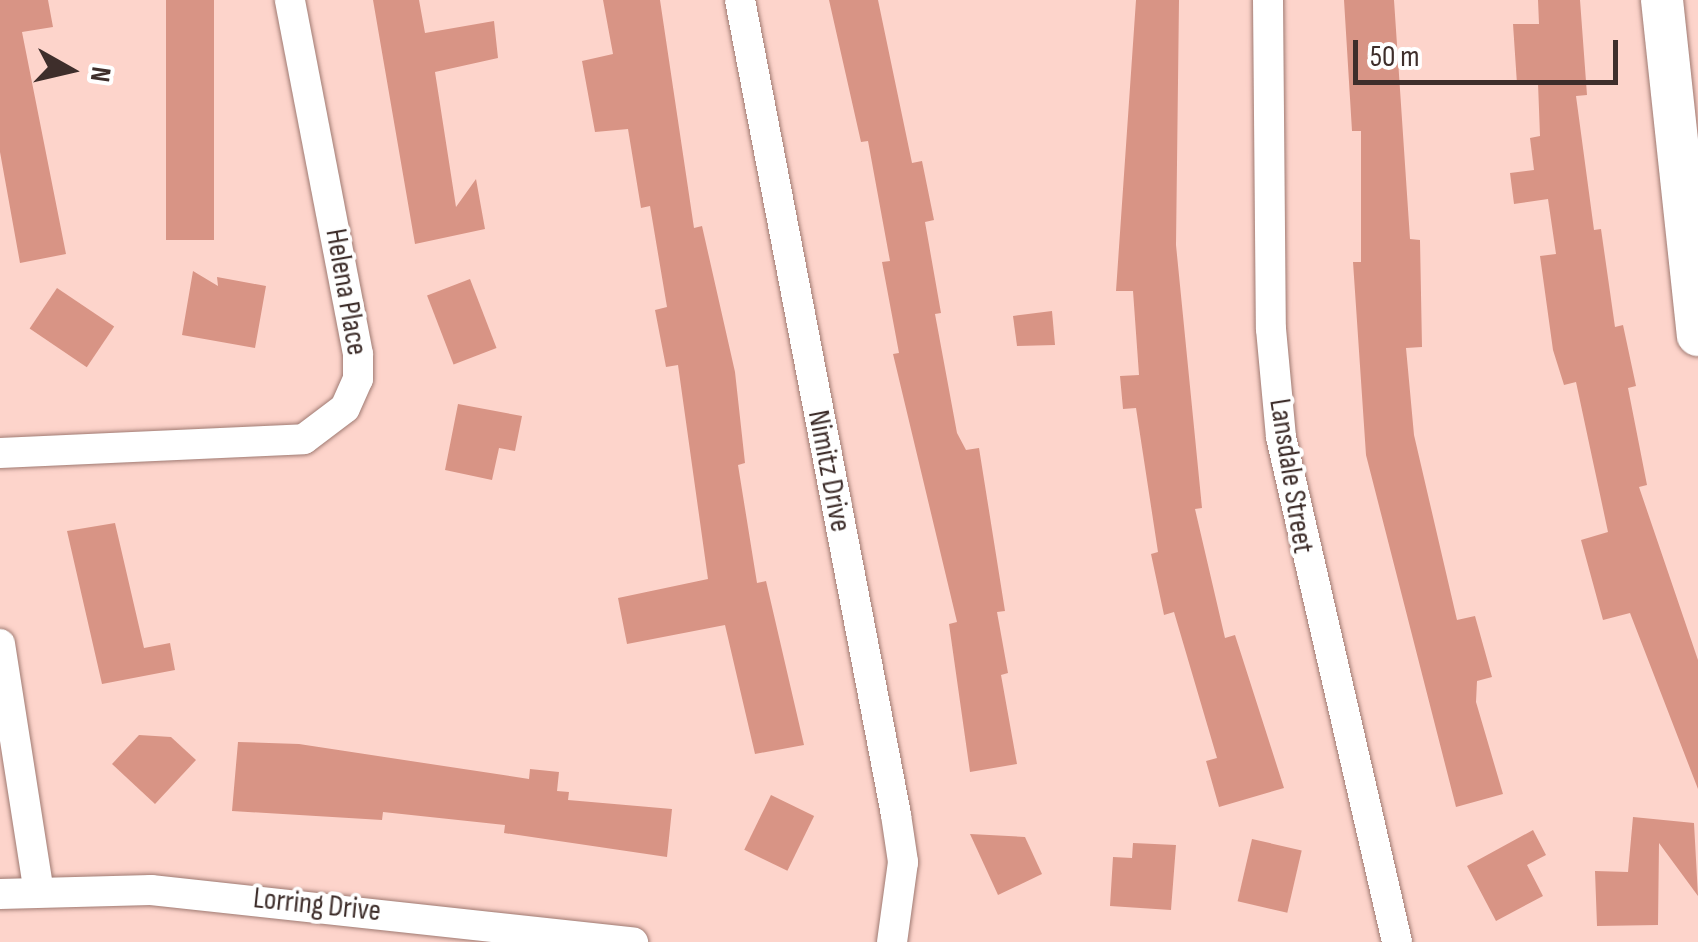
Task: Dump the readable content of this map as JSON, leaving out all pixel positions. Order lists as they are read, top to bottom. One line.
{"streets":{"street":["Helena Place","Nimitz Drive","Lansdale Street","Lorring Drive"]},"scale_bar":"50 m","north":"right"}
